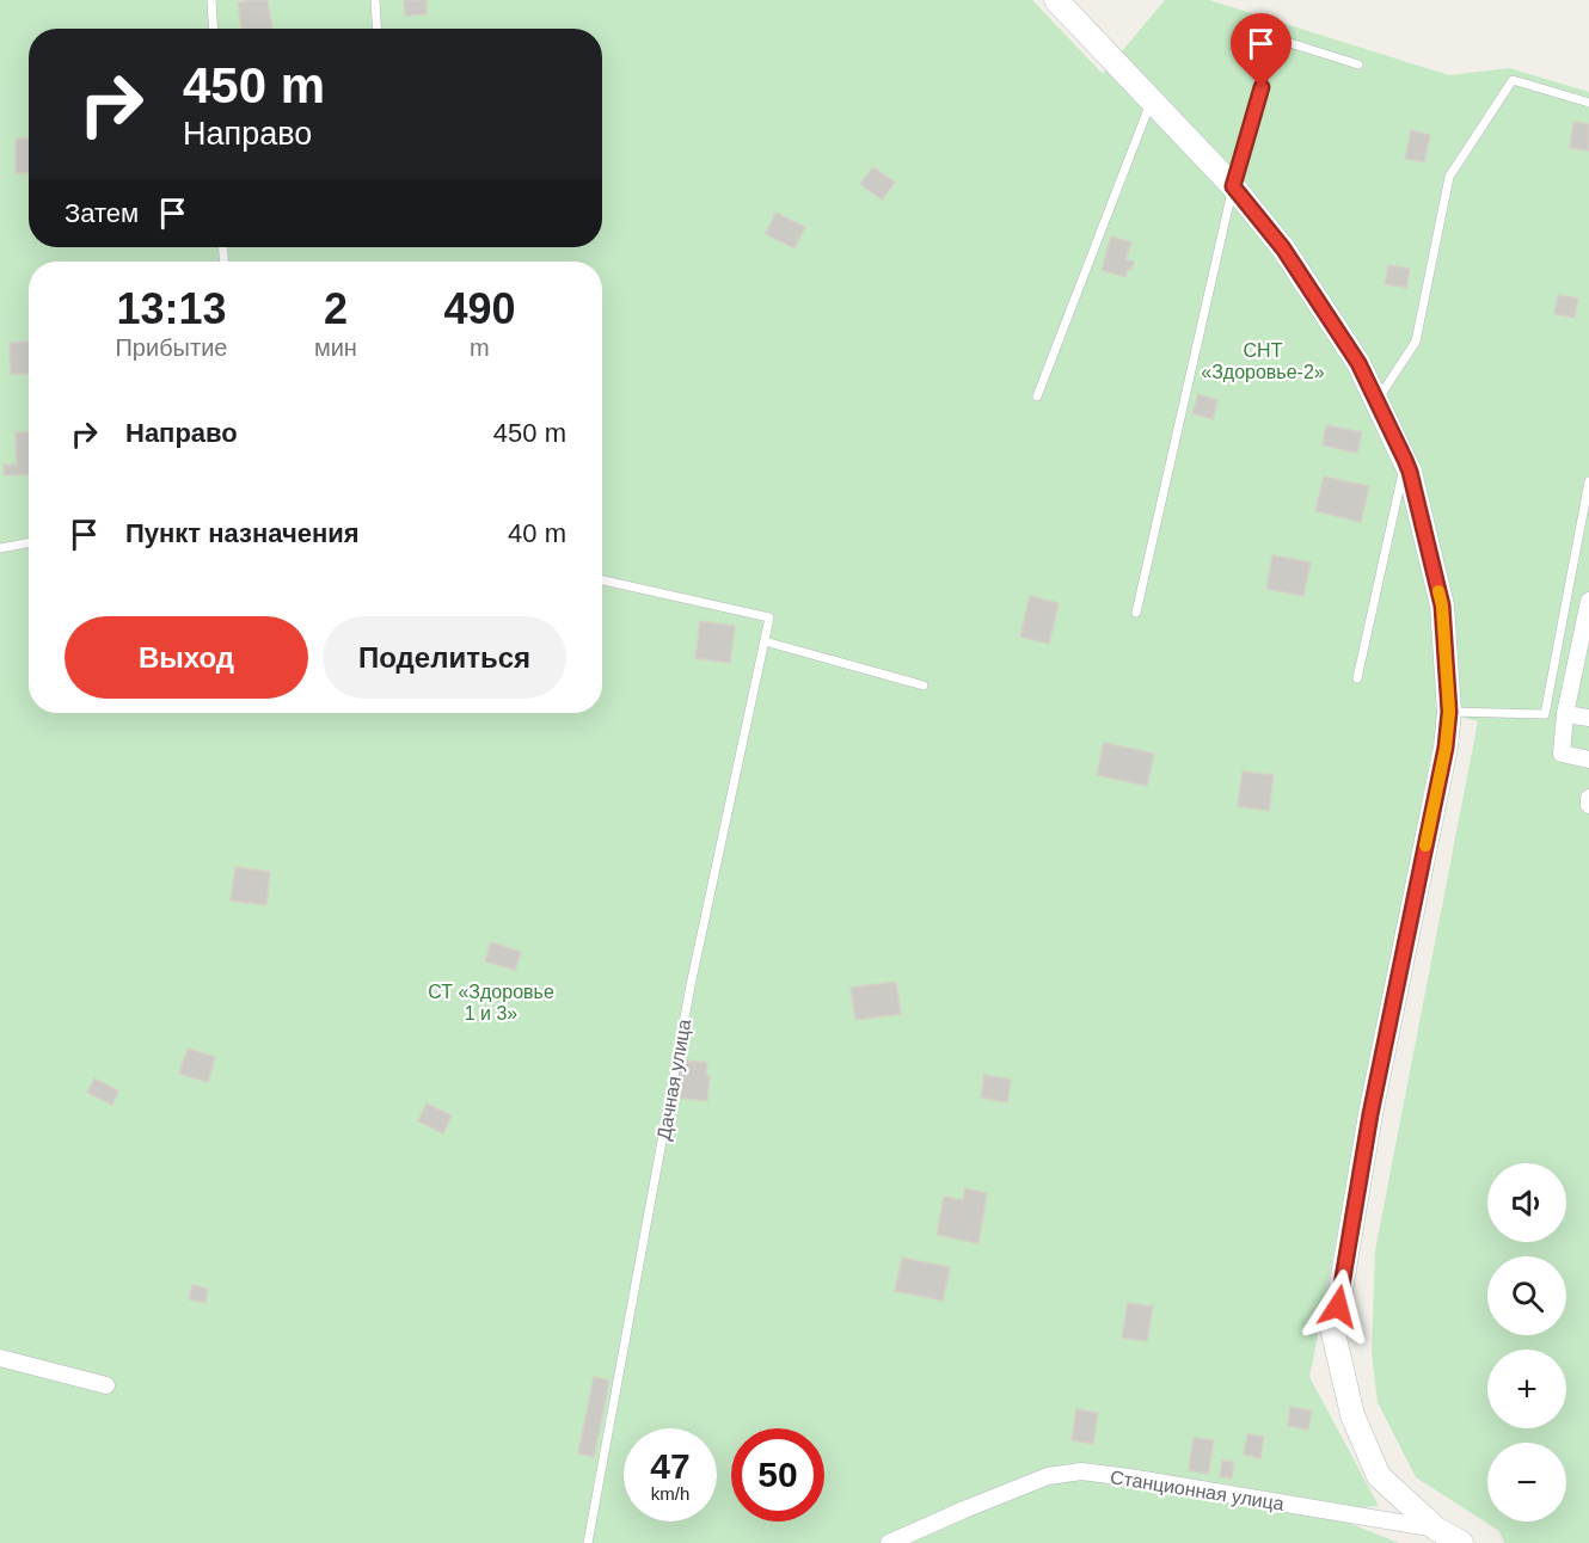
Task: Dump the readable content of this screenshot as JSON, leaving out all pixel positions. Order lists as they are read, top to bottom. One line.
{"streets":{"street":["Станционная улица"],"lane":["Дачная улица"]},"parks":["СНТ «Здоровье-2»","СТ «Здоровье 1 и 3»"],"page":{"turn":["450 m","Направо"],"then":"Затем","eta":["13:13","Прибытие","2","мин","490","m"],"list":[{"name":"Направо","value":"450 m"},{"name":"Пункт назначения","value":"40 m"}],"buttons":["Выход","Поделиться"],"map_buttons":["+","−"],"speed":"47 km/h","limit":"50"}}
